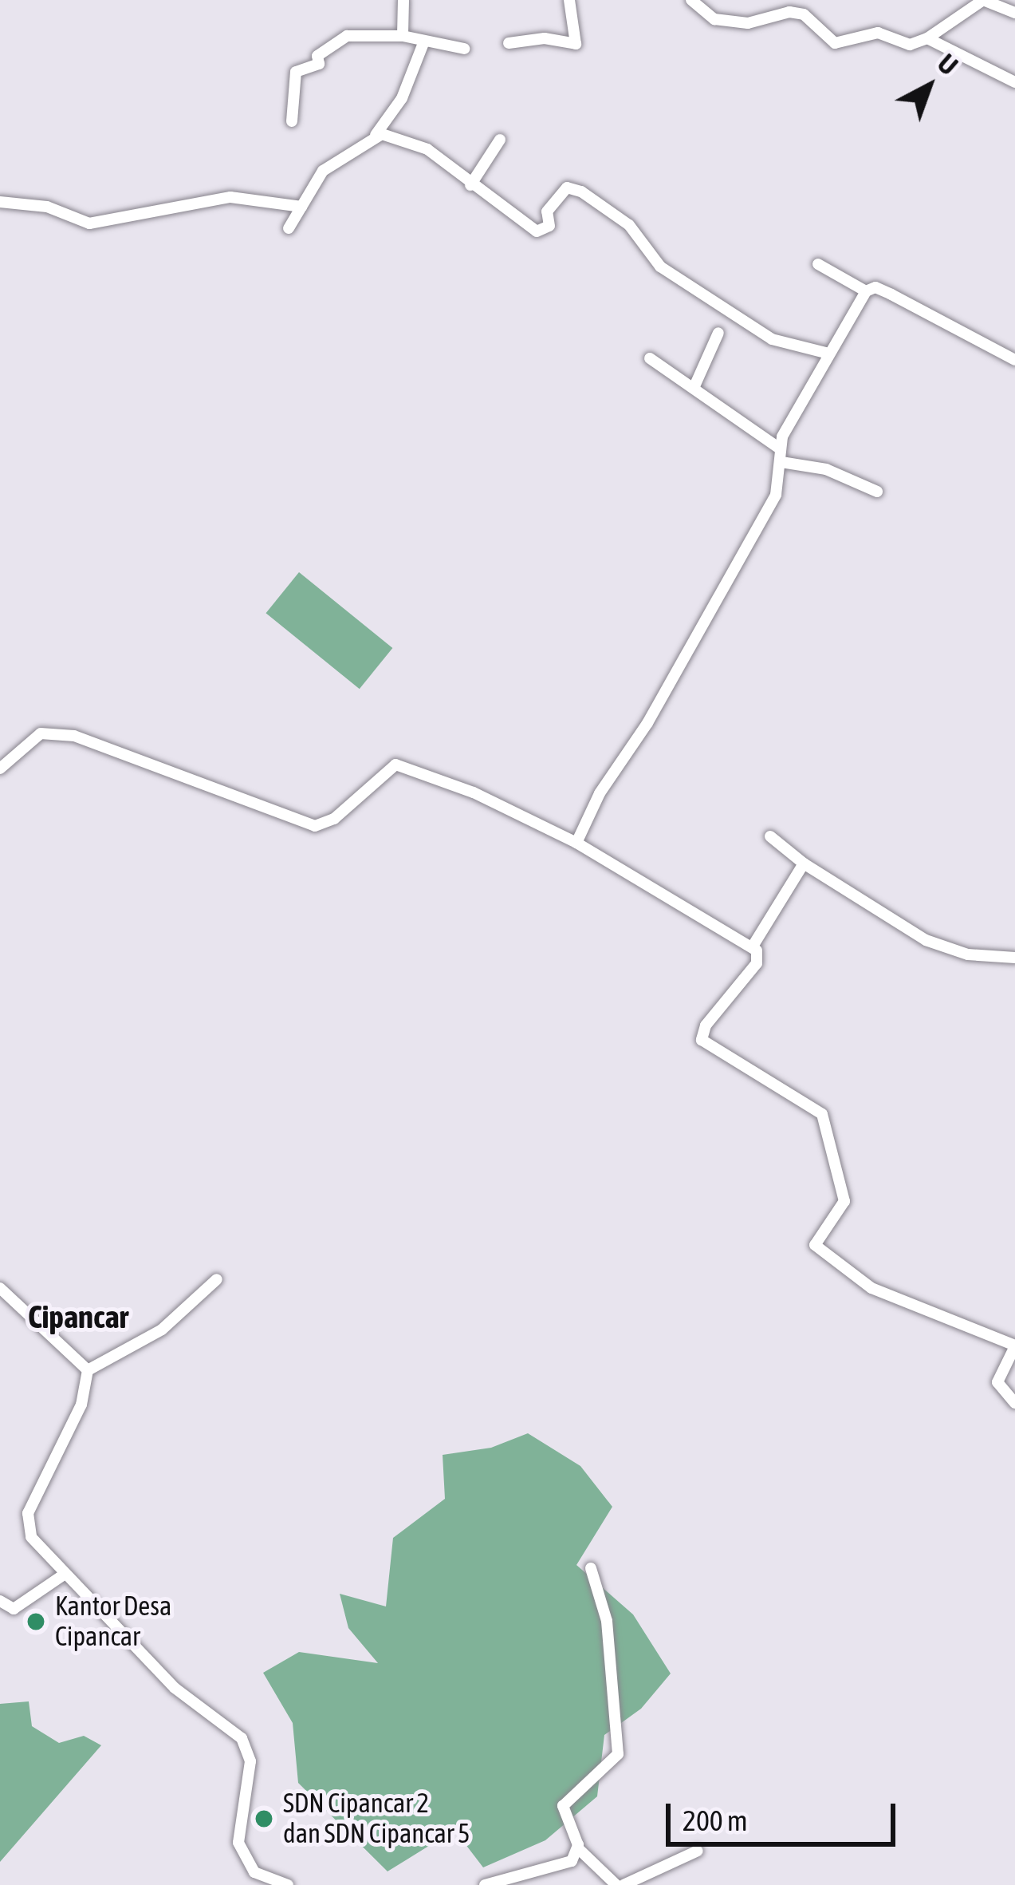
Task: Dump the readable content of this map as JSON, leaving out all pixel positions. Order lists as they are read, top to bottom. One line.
{"districts":["Cipancar"],"places":["Kantor Desa Cipancar","SDN Cipancar 2 dan SDN Cipancar 5"],"scale_bar":"200 m","north":"top right"}
